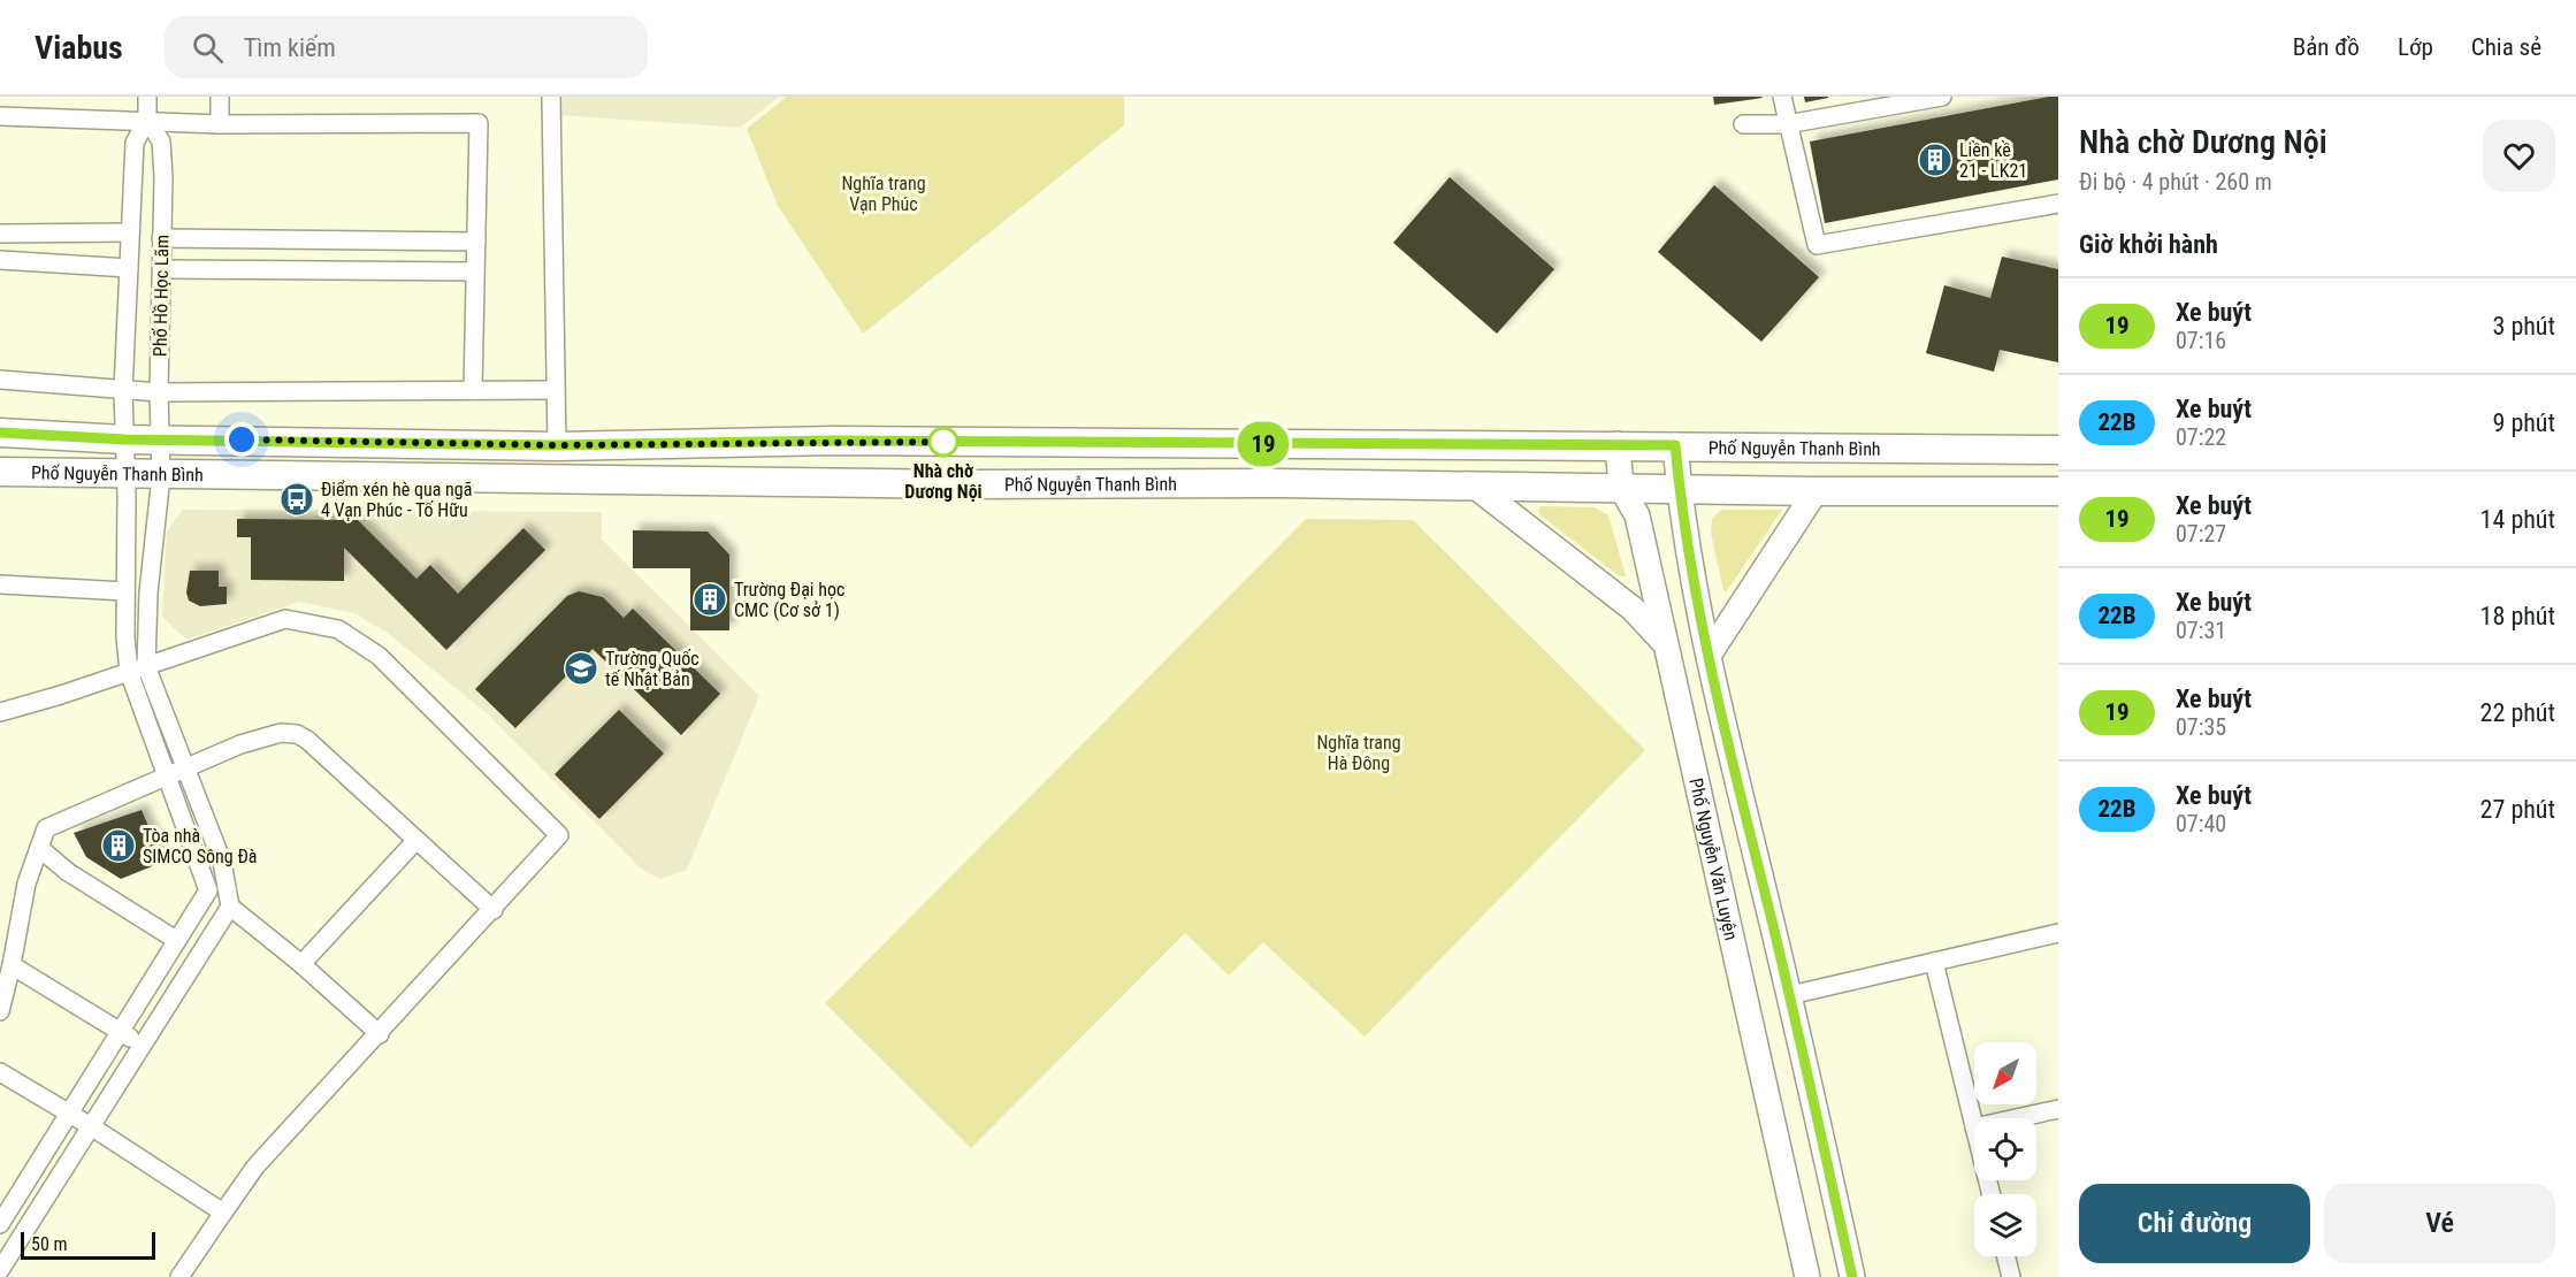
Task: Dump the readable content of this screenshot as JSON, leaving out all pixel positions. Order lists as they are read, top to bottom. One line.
{"streets":{"main road":["Phố Nguyễn Thanh Bình","Phố Nguyễn Văn Luyện"],"street":["Phố Hồ Học Lãm"]},"crossings":[["Phố Hồ Học Lãm","Phố Nguyễn Thanh Bình"],["Phố Nguyễn Thanh Bình","Phố Nguyễn Văn Luyện"]],"parks":["Nghĩa trang Vạn Phúc","Nghĩa trang Hà Đông"],"places":{"building":["Liền kề 21 - LK21","Trường Đại học CMC (Cơ sở 1)","Tòa nhà SIMCO Sông Đà"],"other":["Nhà chờ Dương Nội"],"bus stop":["Điểm xén hè qua ngã 4 Vạn Phúc - Tố Hữu"],"school or university":["Trường Quốc tế Nhật Bản"]},"lines":["bus line 19"],"scale_bar":"50 m","north":"bottom left","page":{"header":"Viabus","search":"Tìm kiếm","nav":["Bản đồ","Lớp","Chia sẻ"],"on_map":"19","heading":[["Nhà chờ Dương Nội","Đi bộ · 4 phút · 260 m"],"Giờ khởi hành"],"list":[{"mark":"19","name":"Xe buýt","note":"07:16","value":"3 phút"},{"mark":"22B","name":"Xe buýt","note":"07:22","value":"9 phút"},{"mark":"19","name":"Xe buýt","note":"07:27","value":"14 phút"},{"mark":"22B","name":"Xe buýt","note":"07:31","value":"18 phút"},{"mark":"19","name":"Xe buýt","note":"07:35","value":"22 phút"},{"mark":"22B","name":"Xe buýt","note":"07:40","value":"27 phút"}],"buttons":["Chỉ đường","Vé"],"scale":"50 m"}}
